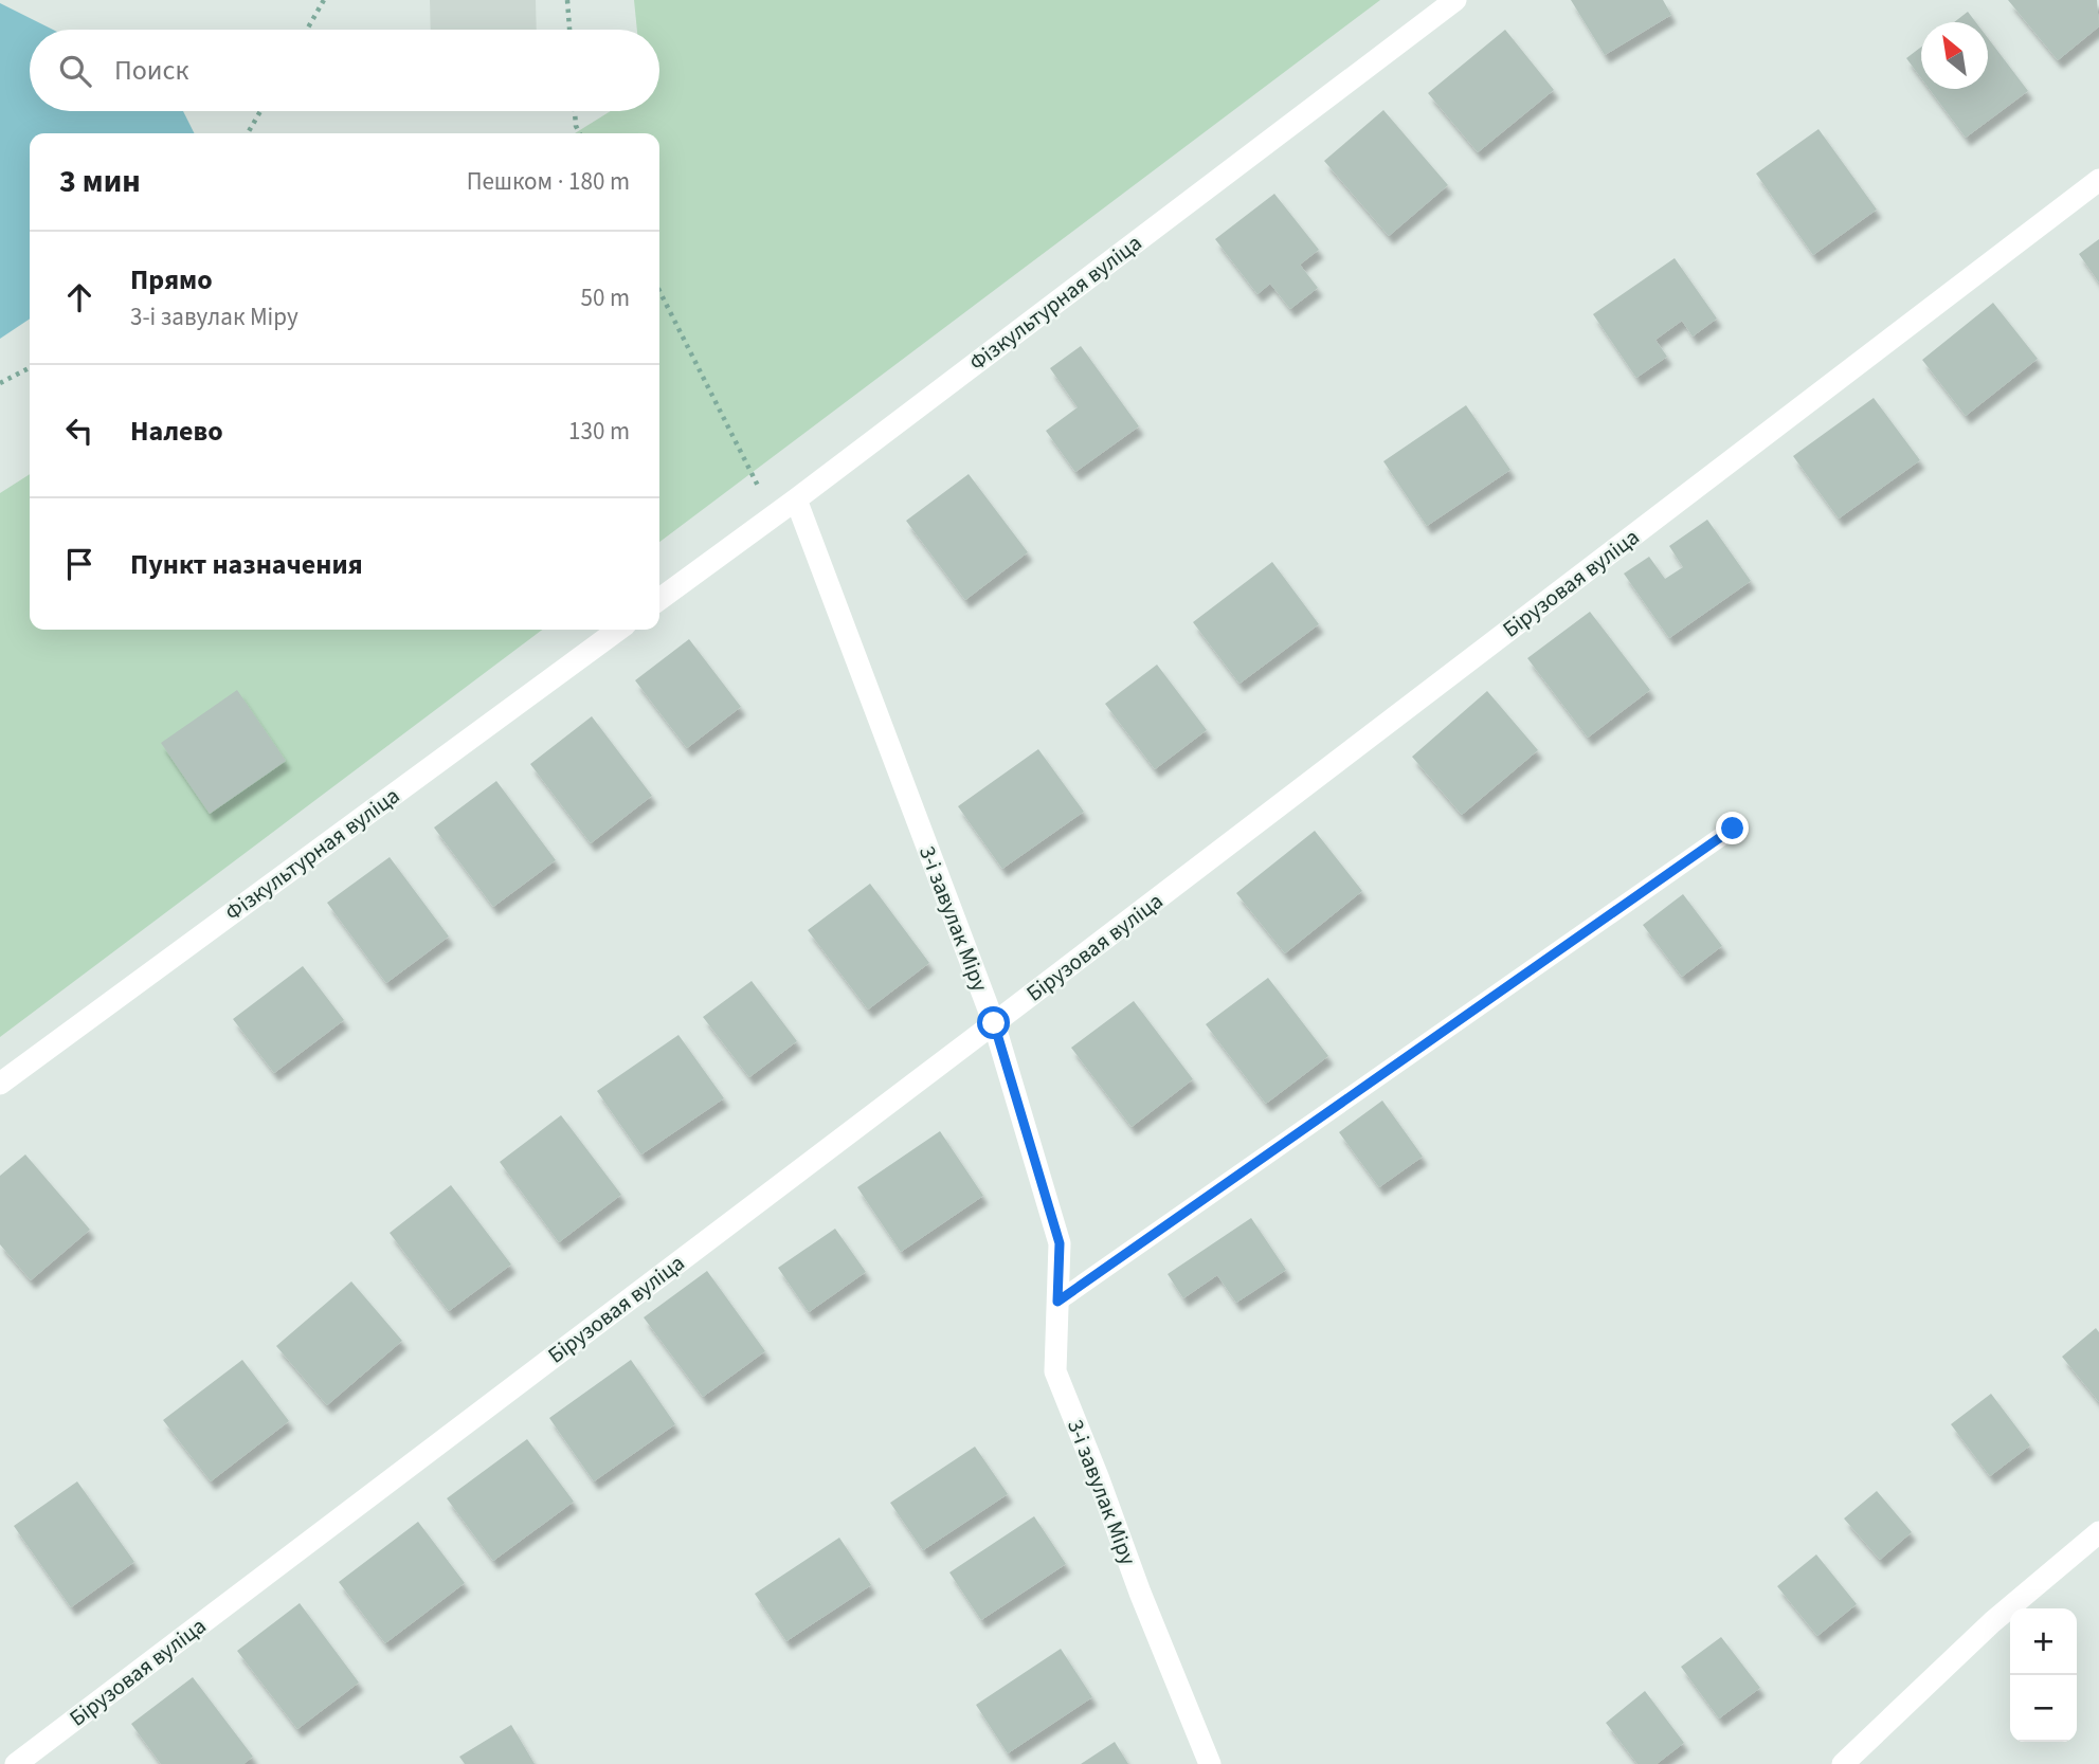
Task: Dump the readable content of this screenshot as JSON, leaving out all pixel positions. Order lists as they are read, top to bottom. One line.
{"streets":{"street":["Фізкультурная вуліца","Бірузовая вуліца","3-і завулак Міру"]},"crossings":[["Фізкультурная вуліца","3-і завулак Міру"],["Бірузовая вуліца","3-і завулак Міру"]],"north":"top left","page":{"search":"Поиск","heading":["3 мин","Пешком · 180 m"],"list":[["Прямо","3-і завулак Міру","50 m"],["Налево","130 m"],"Пункт назначения"],"map_buttons":["+","−"]}}
